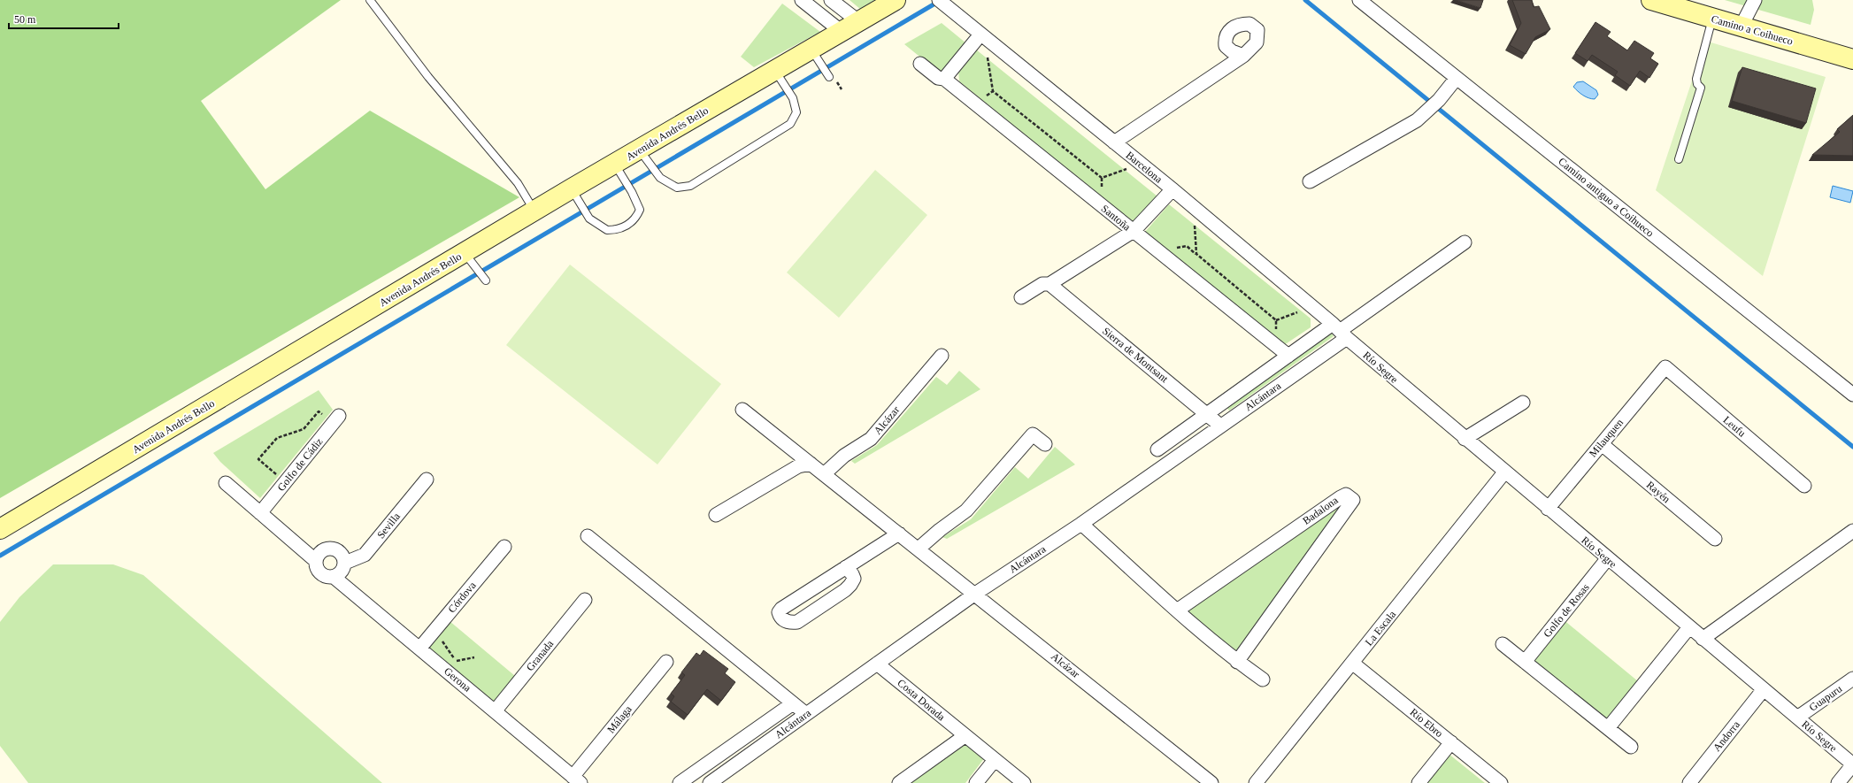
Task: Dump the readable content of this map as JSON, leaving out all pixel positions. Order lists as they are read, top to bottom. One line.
{"streets":{"main road":["Camino a Coihueco","Avenida Andrés Bello"],"street":["Barcelona","Camino antiguo a Coihueco","Santoña","Sierra de Montsant","Río Segre","Alcántara","Alcázar","Leufu","Milauquen","Golfo de Cádiz","Rayén","Badalona","Sevilla","Córdova","Golfo de Rosas","La Escala","Granada","Gerona","Guapuru","Costa Dorada","Málaga","Río Ebro","Andorra"]},"crossings":[["Barcelona","Río Segre"],["Barcelona","Alcántara"],["Santoña","Alcántara"],["Sierra de Montsant","Alcántara"],["Río Segre","Alcántara"],["Río Segre","Milauquen"],["Río Segre","Golfo de Rosas"],["Río Segre","La Escala"],["Río Segre","Guapuru"],["Río Segre","Andorra"],["Alcántara","Alcázar"],["Alcántara","Costa Dorada"],["Leufu","Milauquen"],["Milauquen","Rayén"],["Golfo de Cádiz","Gerona"],["Sevilla","Gerona"],["Córdova","Gerona"],["La Escala","Río Ebro"],["Granada","Gerona"],["Gerona","Málaga"]],"scale_bar":"50 m"}
